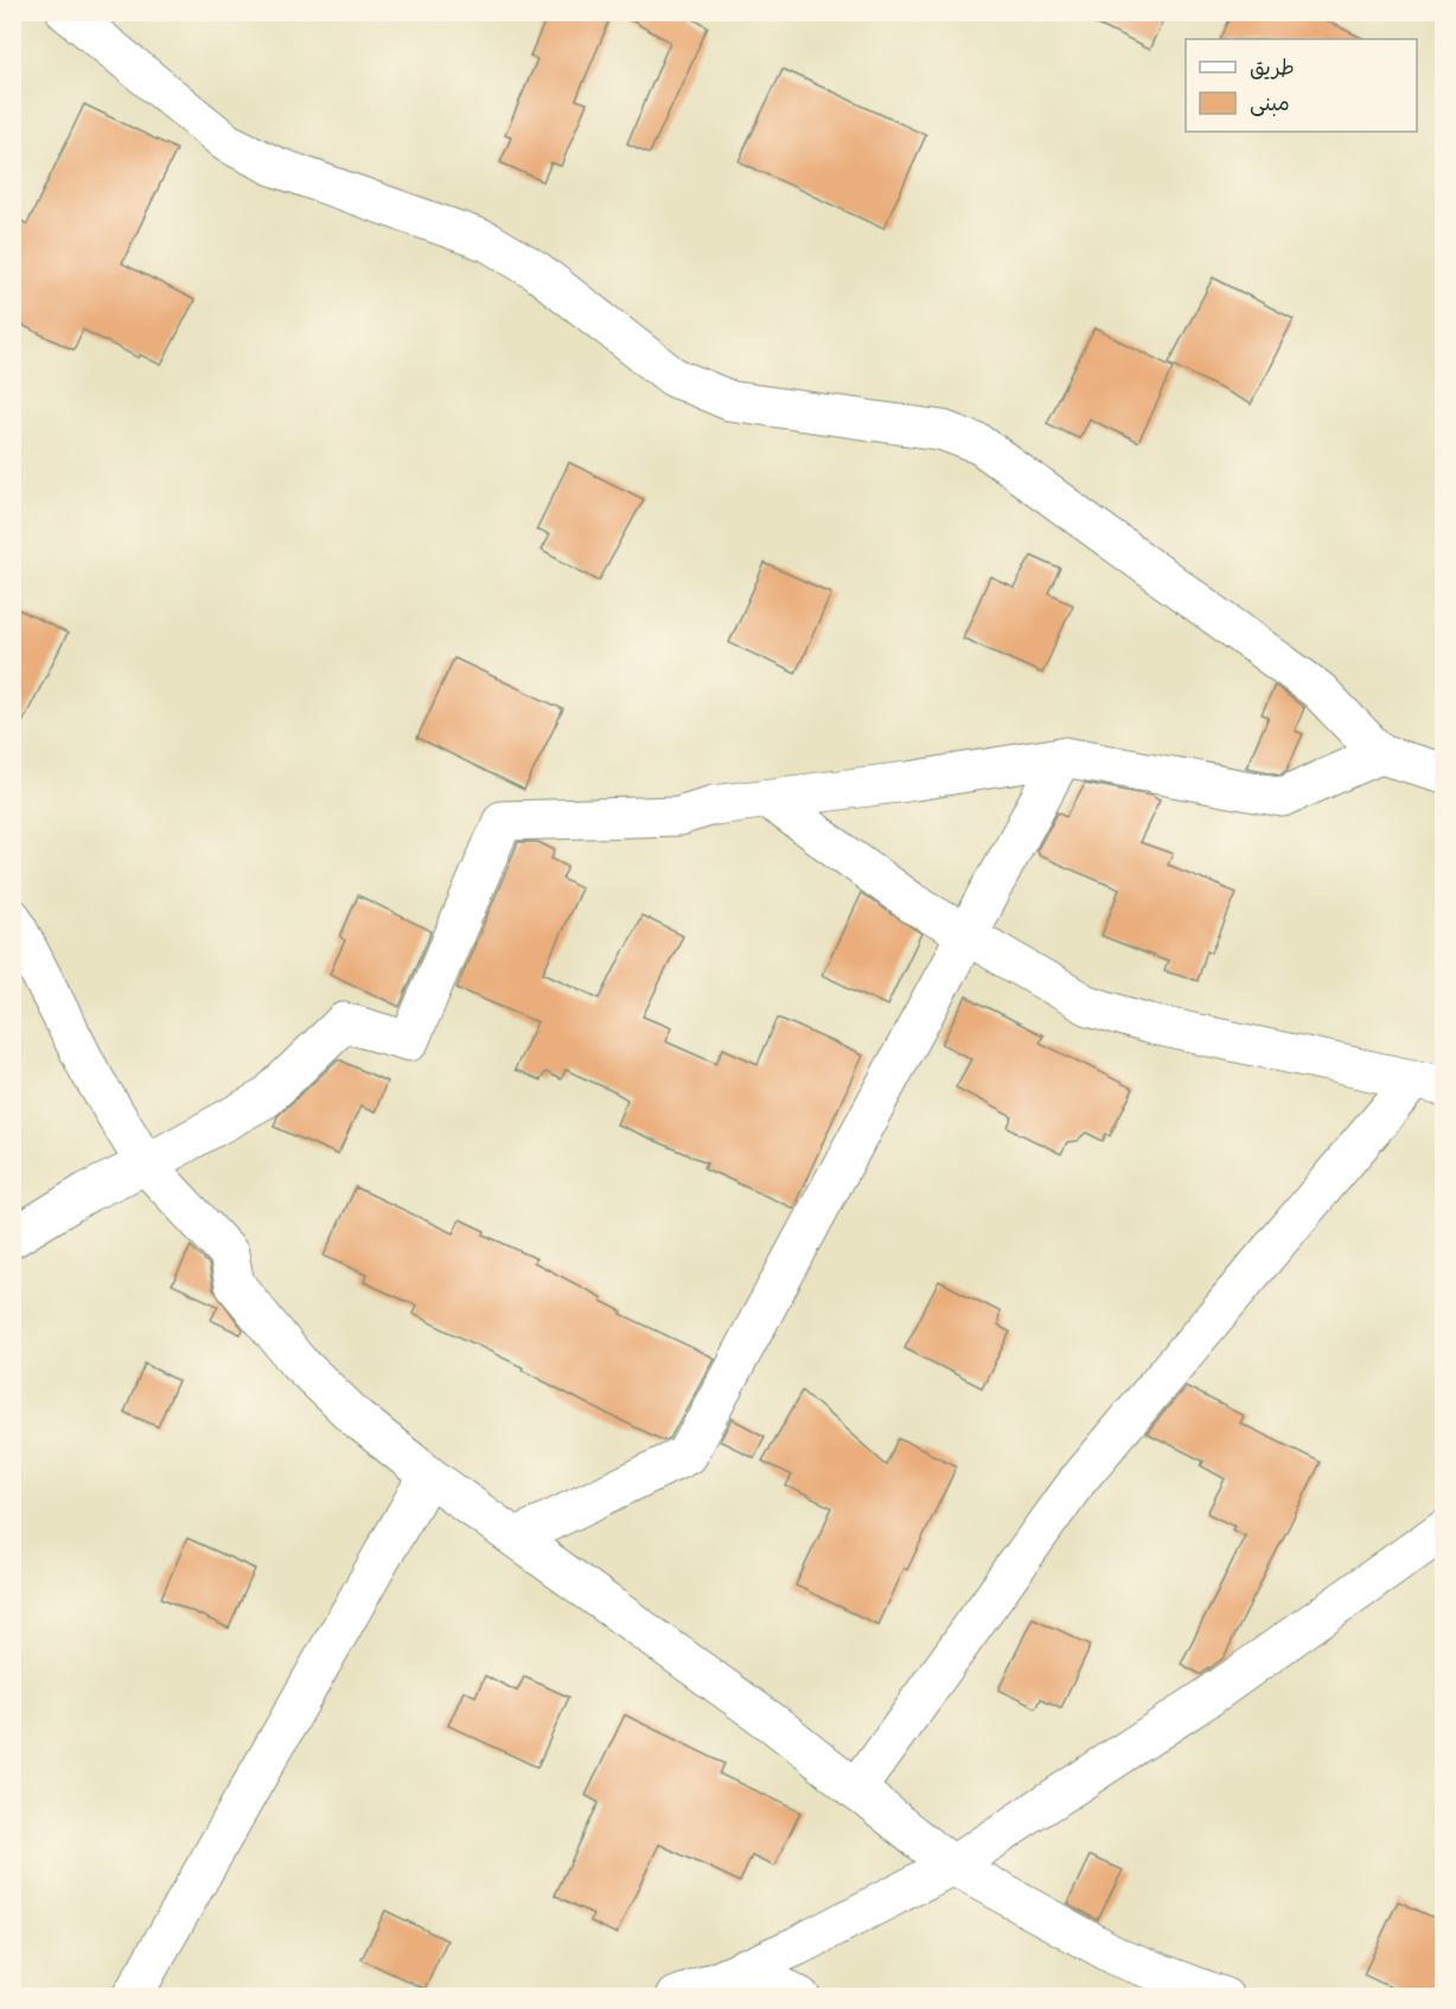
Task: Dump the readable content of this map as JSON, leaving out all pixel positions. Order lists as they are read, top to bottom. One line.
{"legend":["طريق","مبنى"]}
